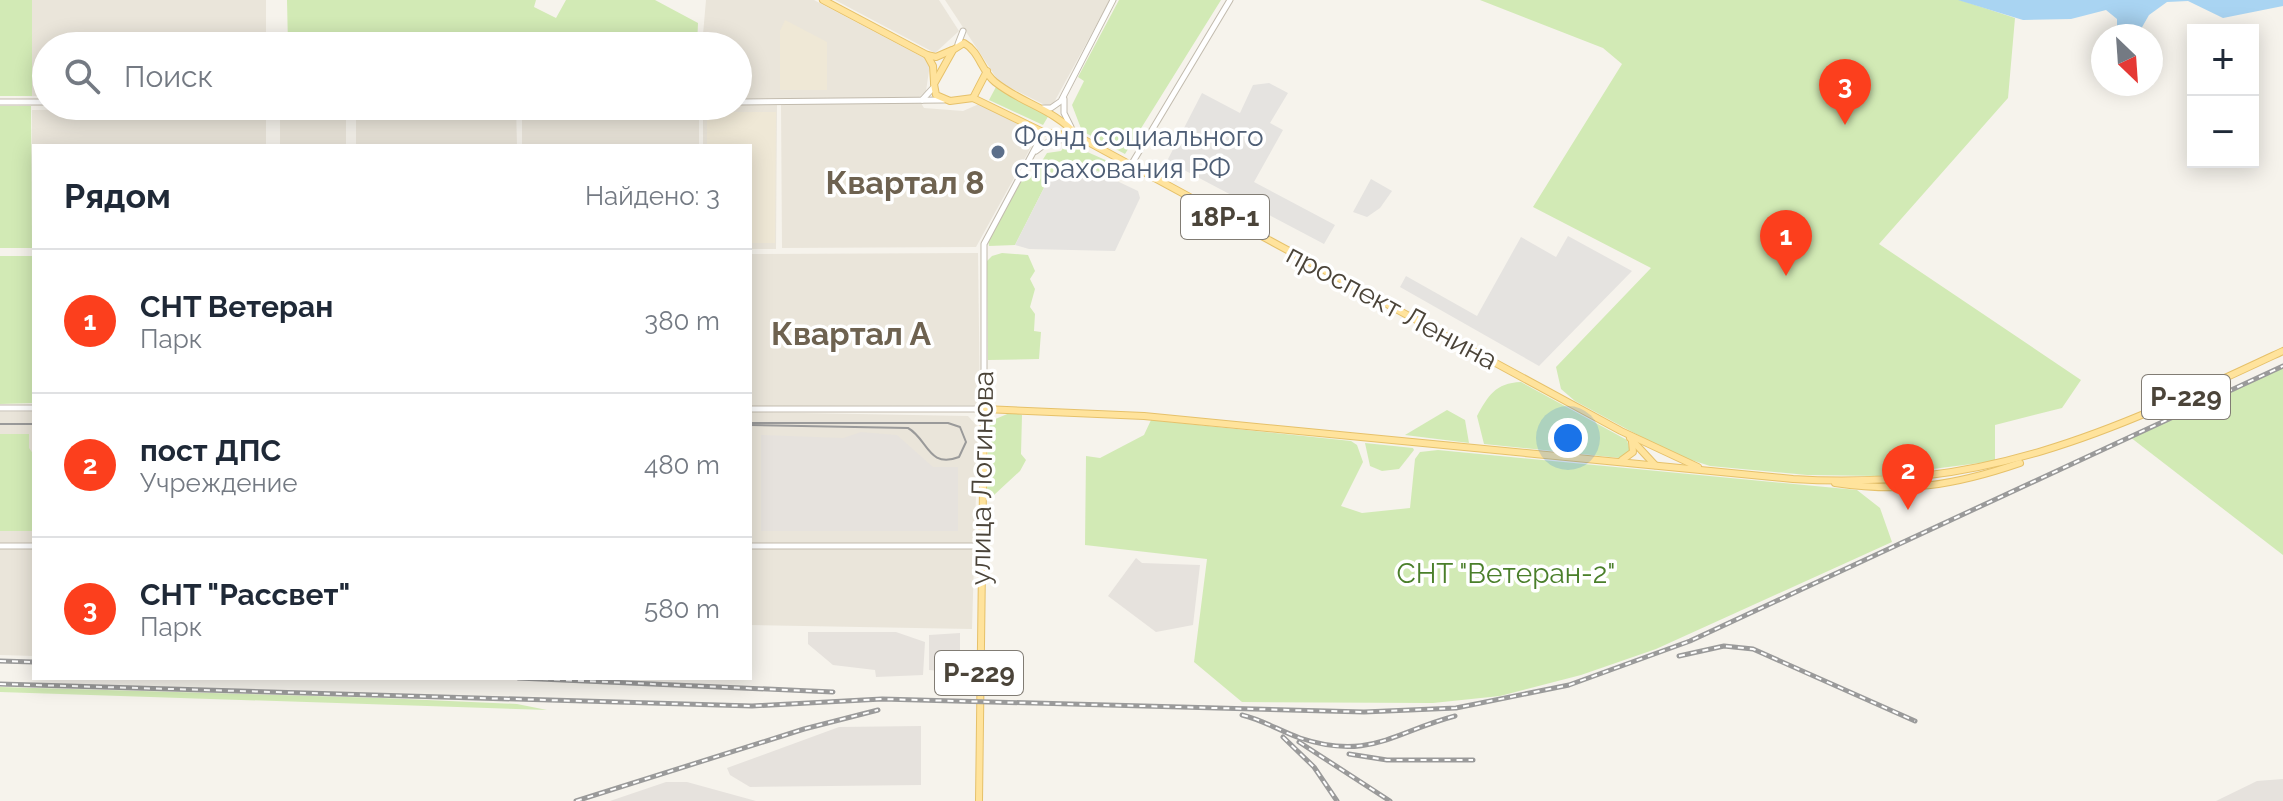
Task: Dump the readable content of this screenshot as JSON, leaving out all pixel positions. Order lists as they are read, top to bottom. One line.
{"streets":{"main road":["18Р-1","проспект Ленина","Р-229","улица Логинова"]},"crossings":[["проспект Ленина","Р-229"],["Р-229","улица Логинова"]],"districts":["Квартал 8","Квартал А"],"parks":["СНТ \"Ветеран-2\""],"places":["Фонд социального страхования РФ"],"north":"bottom right","page":{"map_buttons":["+","−"],"search":"Поиск","pins":["3","1","2"],"heading":["Рядом","Найдено: 3"],"list":[{"mark":"1","name":"СНТ Ветеран","note":"Парк","value":"380 m"},{"mark":"2","name":"пост ДПС","note":"Учреждение","value":"480 m"},{"mark":"3","name":"СНТ \"Рассвет\"","note":"Парк","value":"580 m"}]}}
